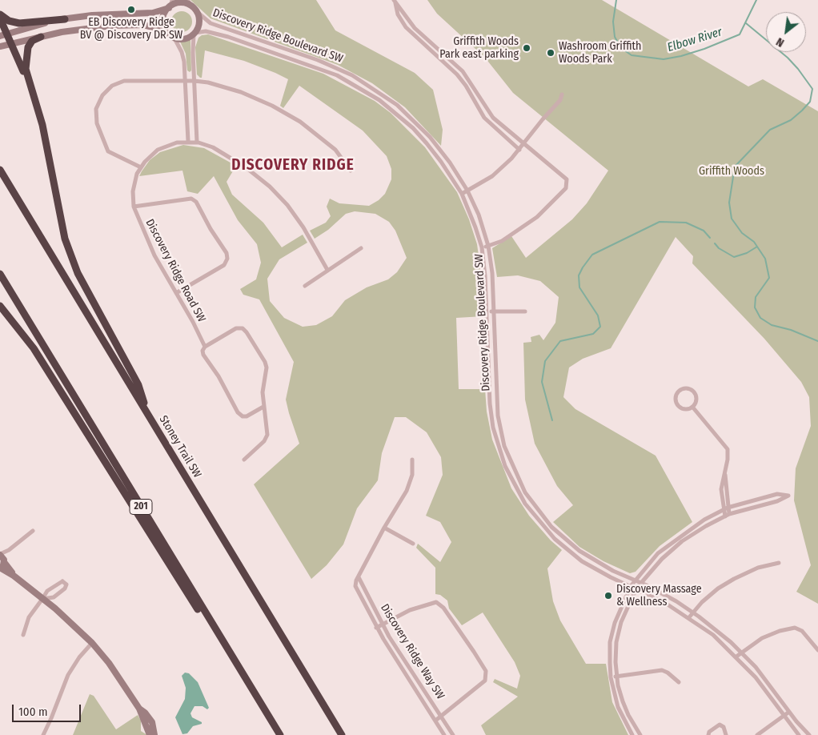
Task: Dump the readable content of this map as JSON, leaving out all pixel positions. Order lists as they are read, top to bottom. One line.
{"streets":{"highway":["Stoney Trail SW","201"],"street":["Discovery Ridge Boulevard SW","Discovery Ridge Road SW","Discovery Ridge Way SW"]},"districts":["DISCOVERY RIDGE"],"water":["Elbow River"],"parks":["Griffith Woods"],"places":["EB Discovery Ridge BV @ Discovery DR SW","Griffith Woods Park east parking","Washroom Griffith Woods Park","Discovery Massage & Wellness"],"scale_bar":"100 m","north":"bottom left"}
